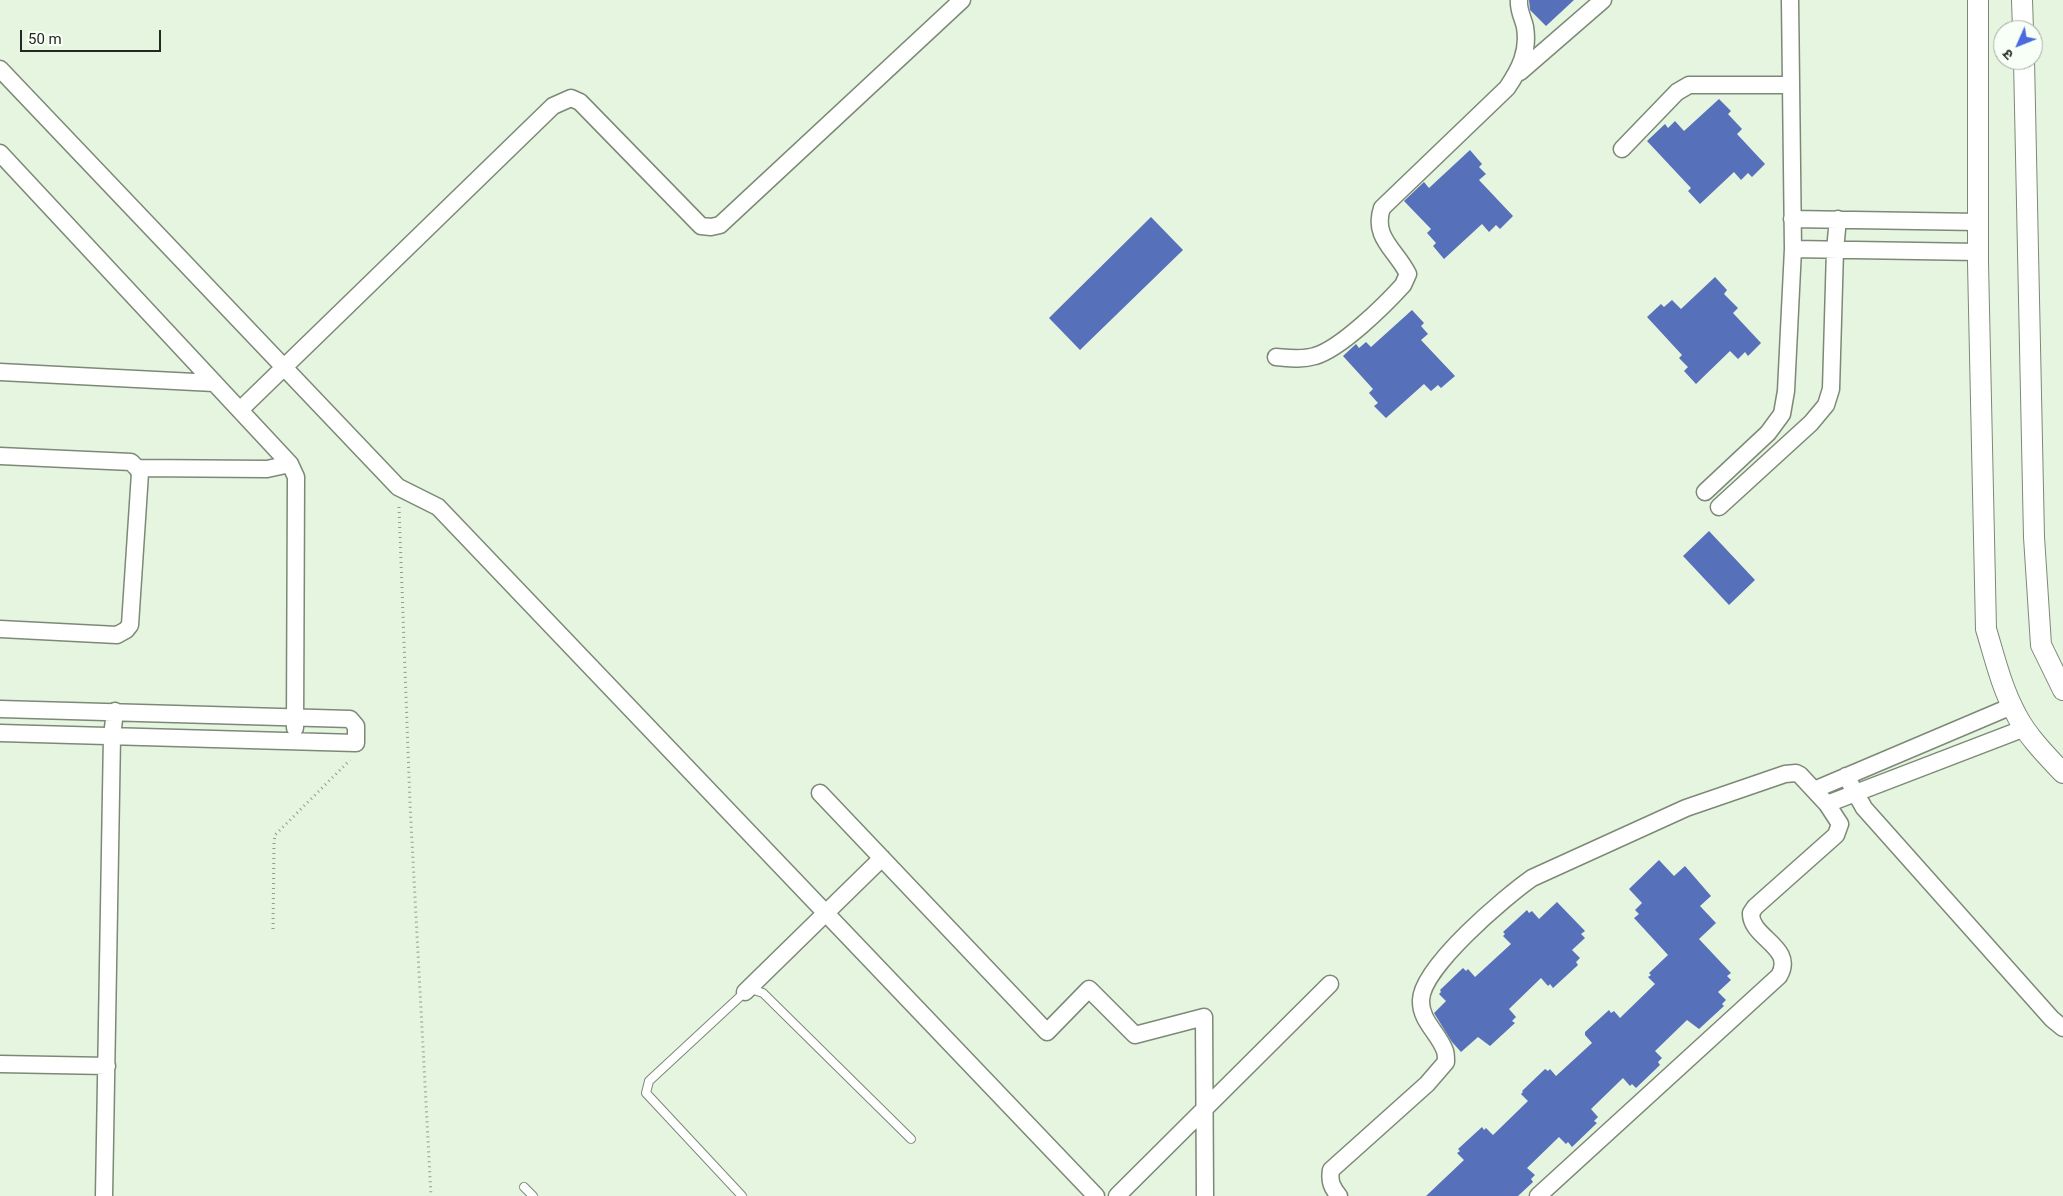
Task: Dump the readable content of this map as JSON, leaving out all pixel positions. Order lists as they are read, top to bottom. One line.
{"scale_bar":"50 m","north":"bottom left"}
